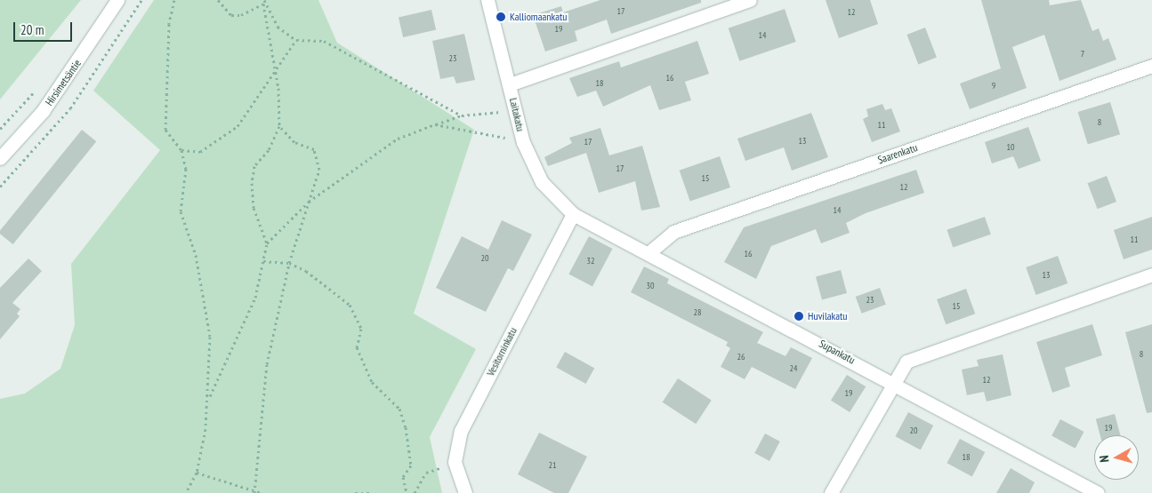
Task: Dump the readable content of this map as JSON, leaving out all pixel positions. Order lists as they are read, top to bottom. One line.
{"streets":{"street":["Hirsimetsäntie","Laitakatu","Saarenkatu","Vesitorninkatu","Supankatu"]},"crossings":[["Laitakatu","Vesitorninkatu"],["Laitakatu","Supankatu"],["Saarenkatu","Supankatu"],["Vesitorninkatu","Supankatu"]],"places":["Kalliomaankatu","Huvilakatu"],"house_numbers":["17","12","19","14","7","23","16","18","9","8","11","13","17","10","17","15","12","14","11","16","20","32","13","30","23","15","28","8","26","24","12","19","19","20","18","21"],"scale_bar":"20 m","north":"left"}
